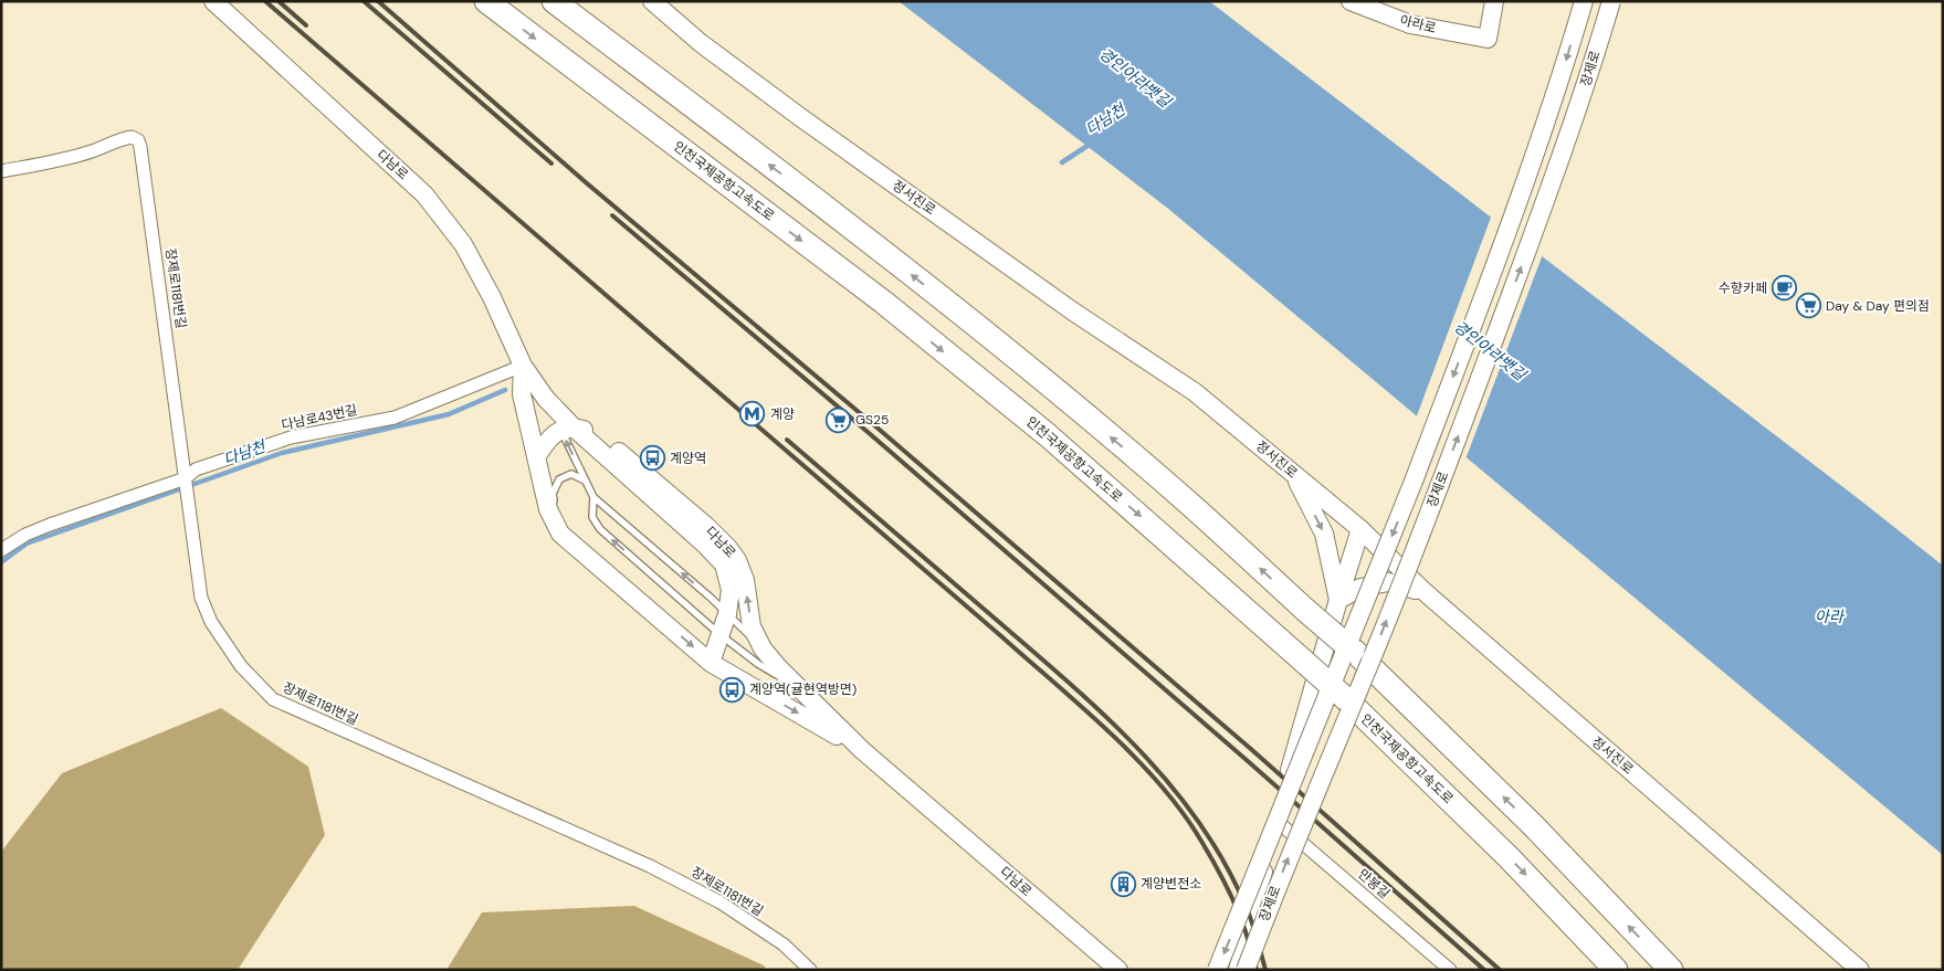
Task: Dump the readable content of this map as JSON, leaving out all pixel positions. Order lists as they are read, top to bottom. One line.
{"streets":{"highway":["인천국제공항고속도로"],"street":["아라로","장제로","다남로","정서진로","장제로1181번길","다남로43번길","만봉길"]},"crossings":[["장제로","정서진로"],["장제로","만봉길"],["다남로","다남로43번길"],["장제로1181번길","다남로43번길"]],"water":["경인아라뱃길","다남천","아라"],"places":{"cafe":["수향카페"],"supermarket":["Day & Day 편의점","GS25"],"metro station":["계양"],"bus stop":["계양역","계양역(귤현역방면)"],"building":["계양변전소"]}}
